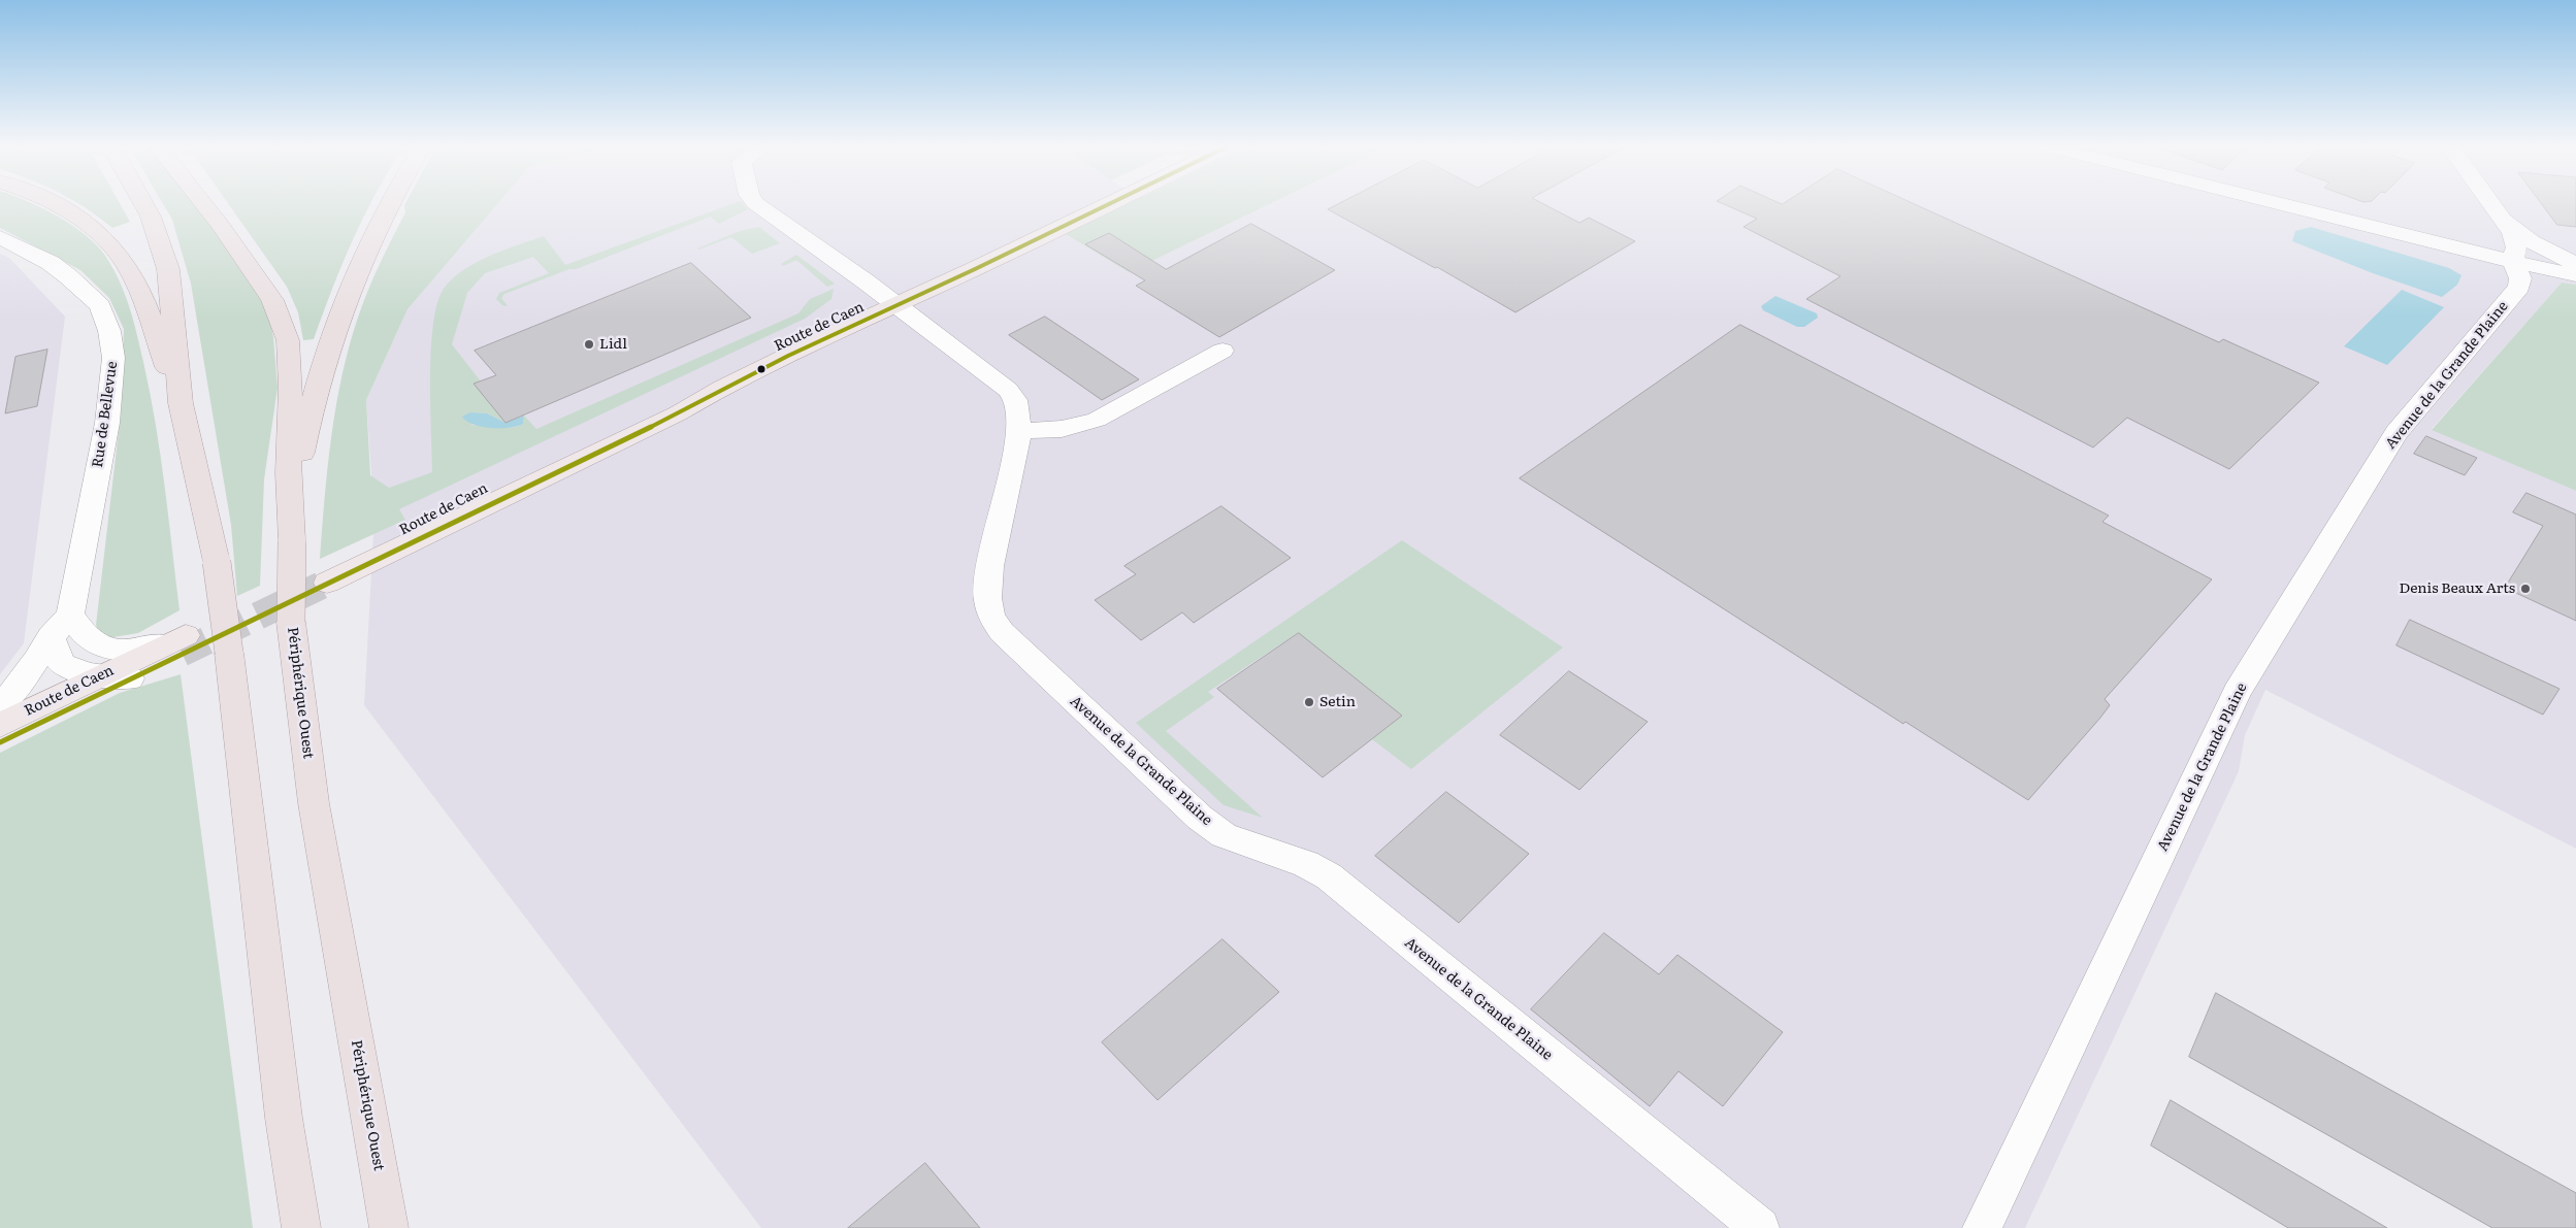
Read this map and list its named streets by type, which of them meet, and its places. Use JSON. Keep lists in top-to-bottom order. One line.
{"streets":{"highway":["Périphérique Ouest"],"main road":["Route de Caen"],"street":["Avenue de la Grande Plaine","Rue de Bellevue"]},"crossings":[["Route de Caen","Avenue de la Grande Plaine"],["Route de Caen","Rue de Bellevue"]],"places":["Lidl","Denis Beaux Arts","Setin"]}
